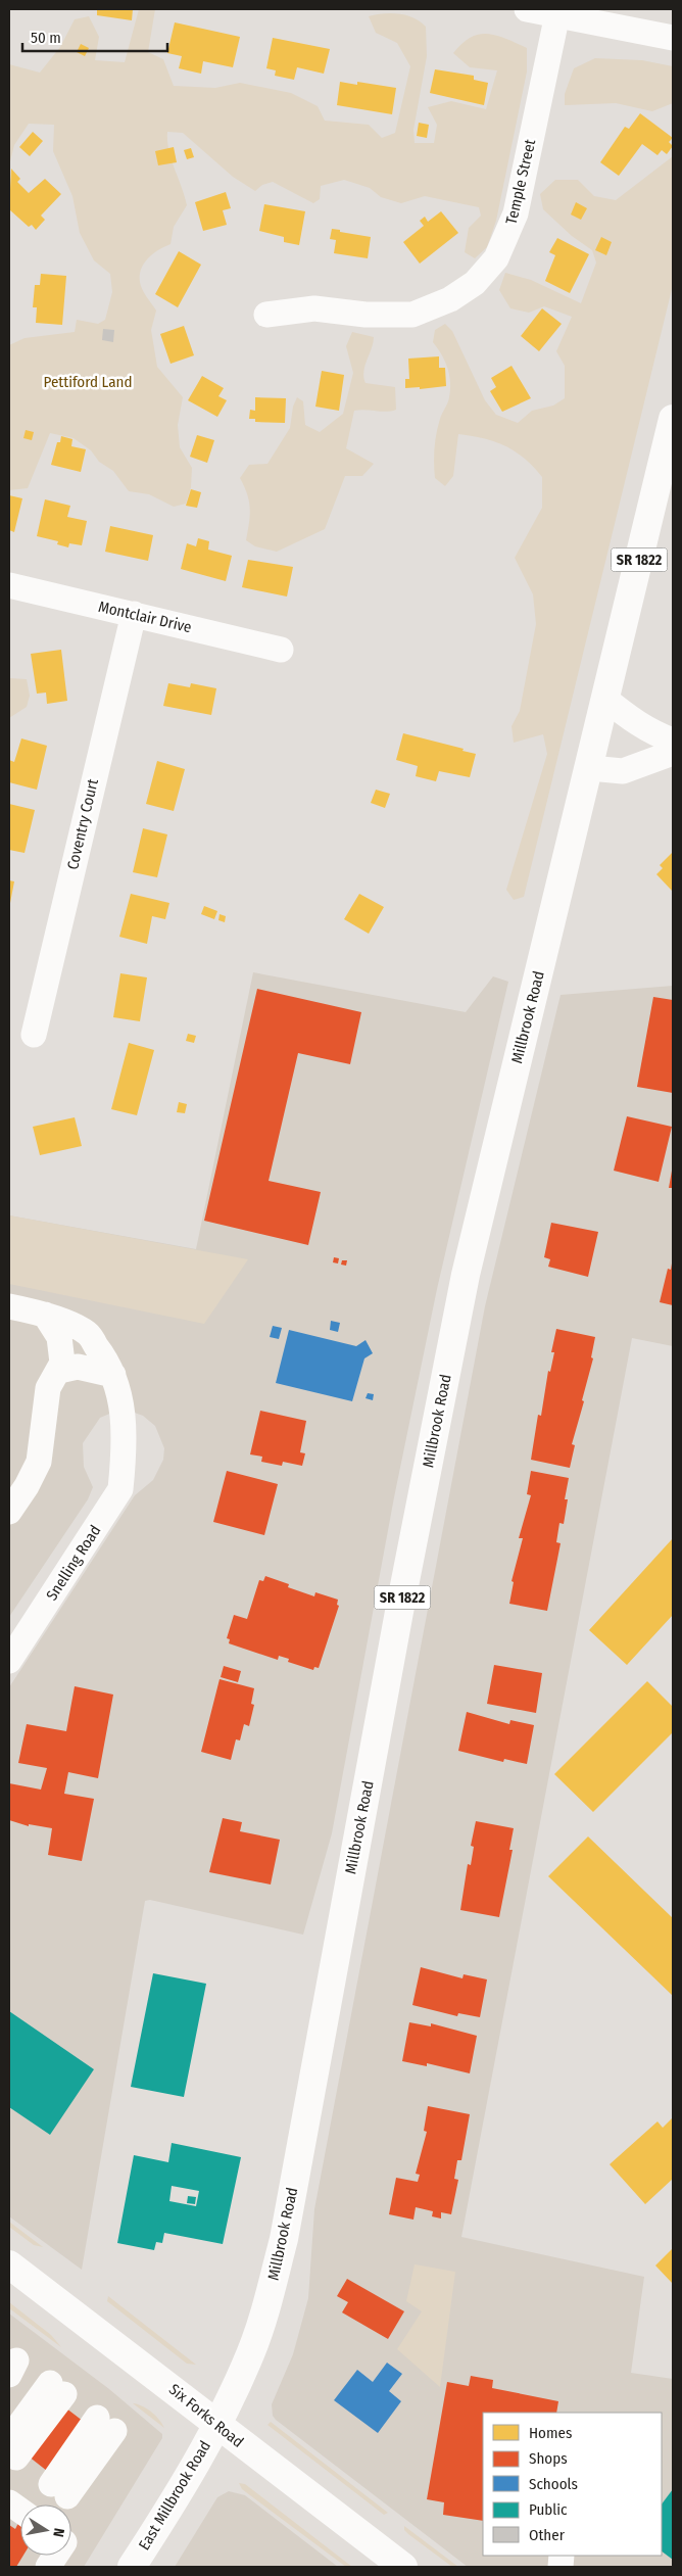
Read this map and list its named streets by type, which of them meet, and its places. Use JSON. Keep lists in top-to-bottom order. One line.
{"streets":{"main road":["SR 1822","Millbrook Road","Six Forks Road","East Millbrook Road"],"street":["Temple Street","Montclair Drive","Coventry Court","Snelling Road"]},"crossings":[["Montclair Drive","Coventry Court"],["Millbrook Road","Six Forks Road"],["Millbrook Road","East Millbrook Road"],["Six Forks Road","East Millbrook Road"]],"parks":["Pettiford Land"],"legend":["Homes","Shops","Schools","Public","Other"],"scale_bar":"50 m","north":"right"}
